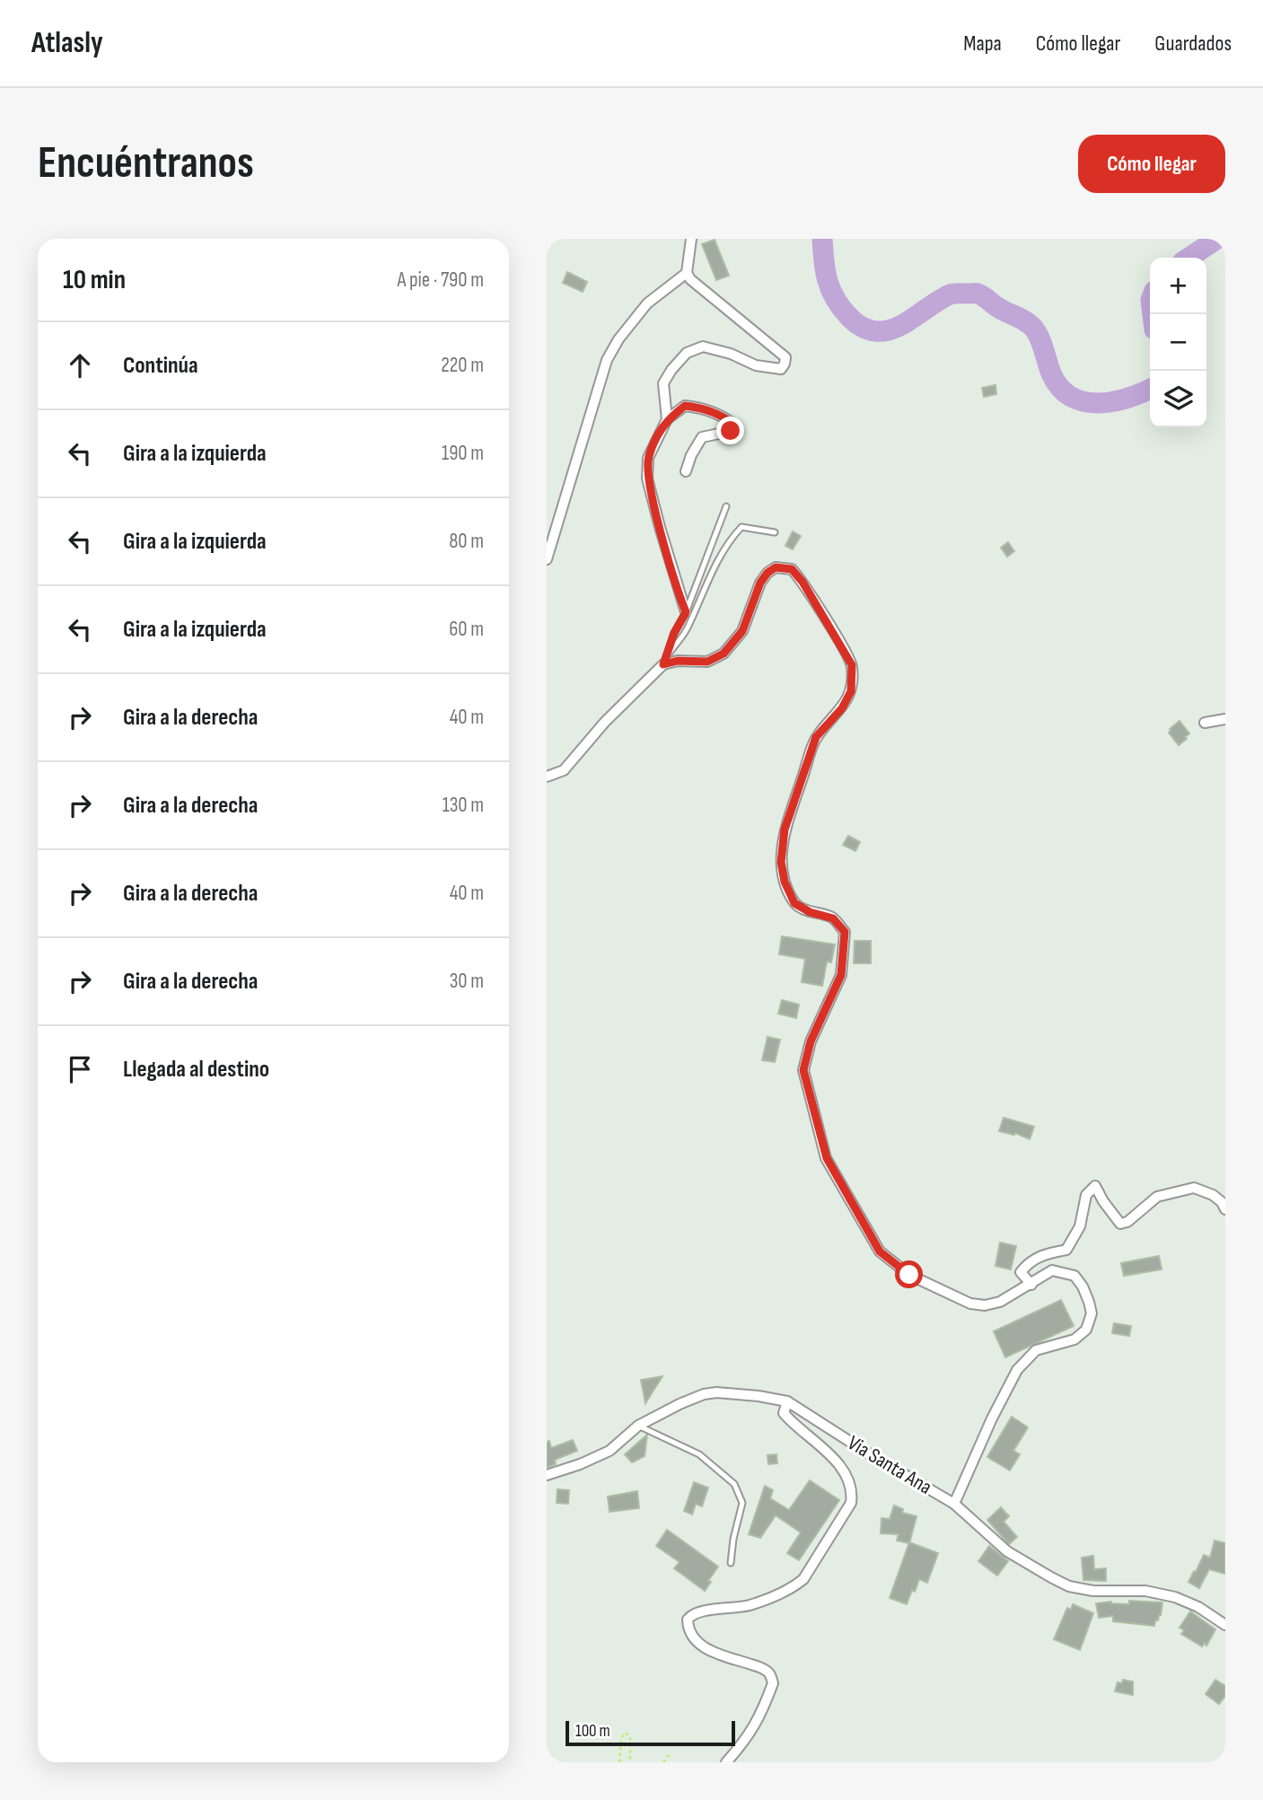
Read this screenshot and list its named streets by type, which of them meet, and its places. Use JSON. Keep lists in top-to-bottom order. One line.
{"streets":{"street":["Via Santa Ana"]},"scale_bar":"100 m","page":{"header":"Atlasly","nav":["Mapa","Cómo llegar","Guardados"],"buttons":"Cómo llegar","title":"Encuéntranos","heading":["10 min","A pie · 790 m"],"map_buttons":["+","−"],"list":[["Continúa","220 m"],["Gira a la izquierda","190 m"],["Gira a la izquierda","80 m"],["Gira a la izquierda","60 m"],["Gira a la derecha","40 m"],["Gira a la derecha","130 m"],["Gira a la derecha","40 m"],["Gira a la derecha","30 m"],"Llegada al destino"],"scale":"100 m"}}
